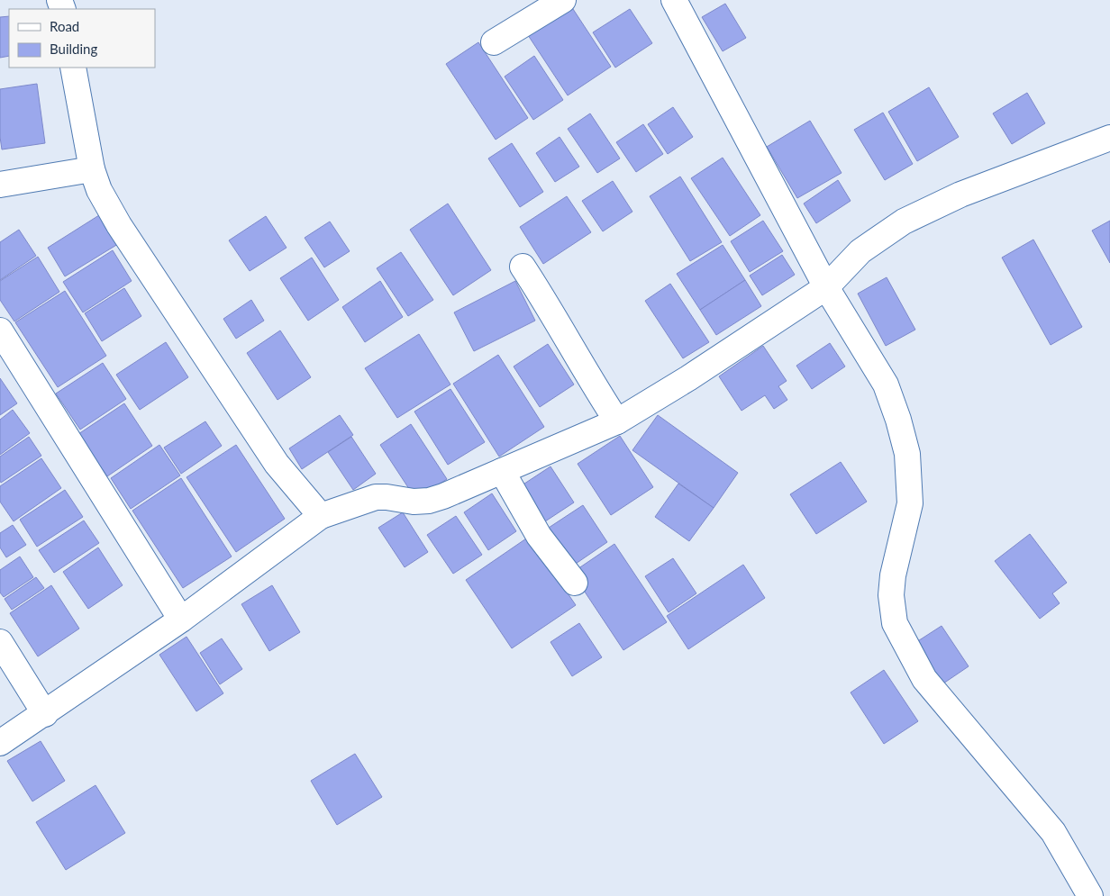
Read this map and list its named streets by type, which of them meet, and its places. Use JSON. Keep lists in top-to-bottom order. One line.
{"legend":["Road","Building"]}
